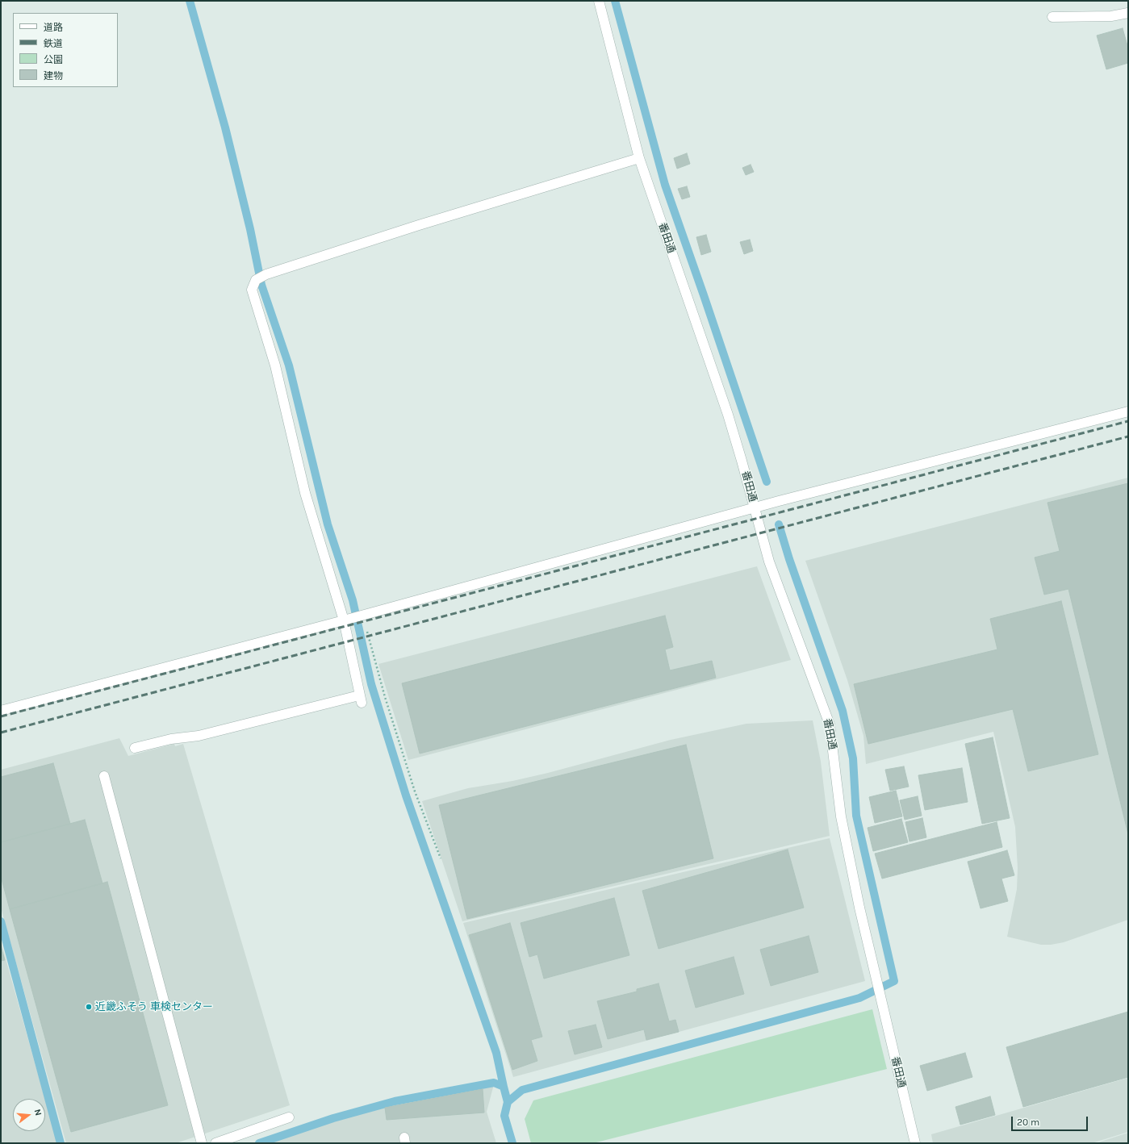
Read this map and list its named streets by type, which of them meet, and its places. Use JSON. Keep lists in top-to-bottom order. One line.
{"streets":{"street":["番田通"]},"places":["近畿ふそう 車検センター"],"legend":["道路","鉄道","公園","建物"],"scale_bar":"20 m","north":"right"}
